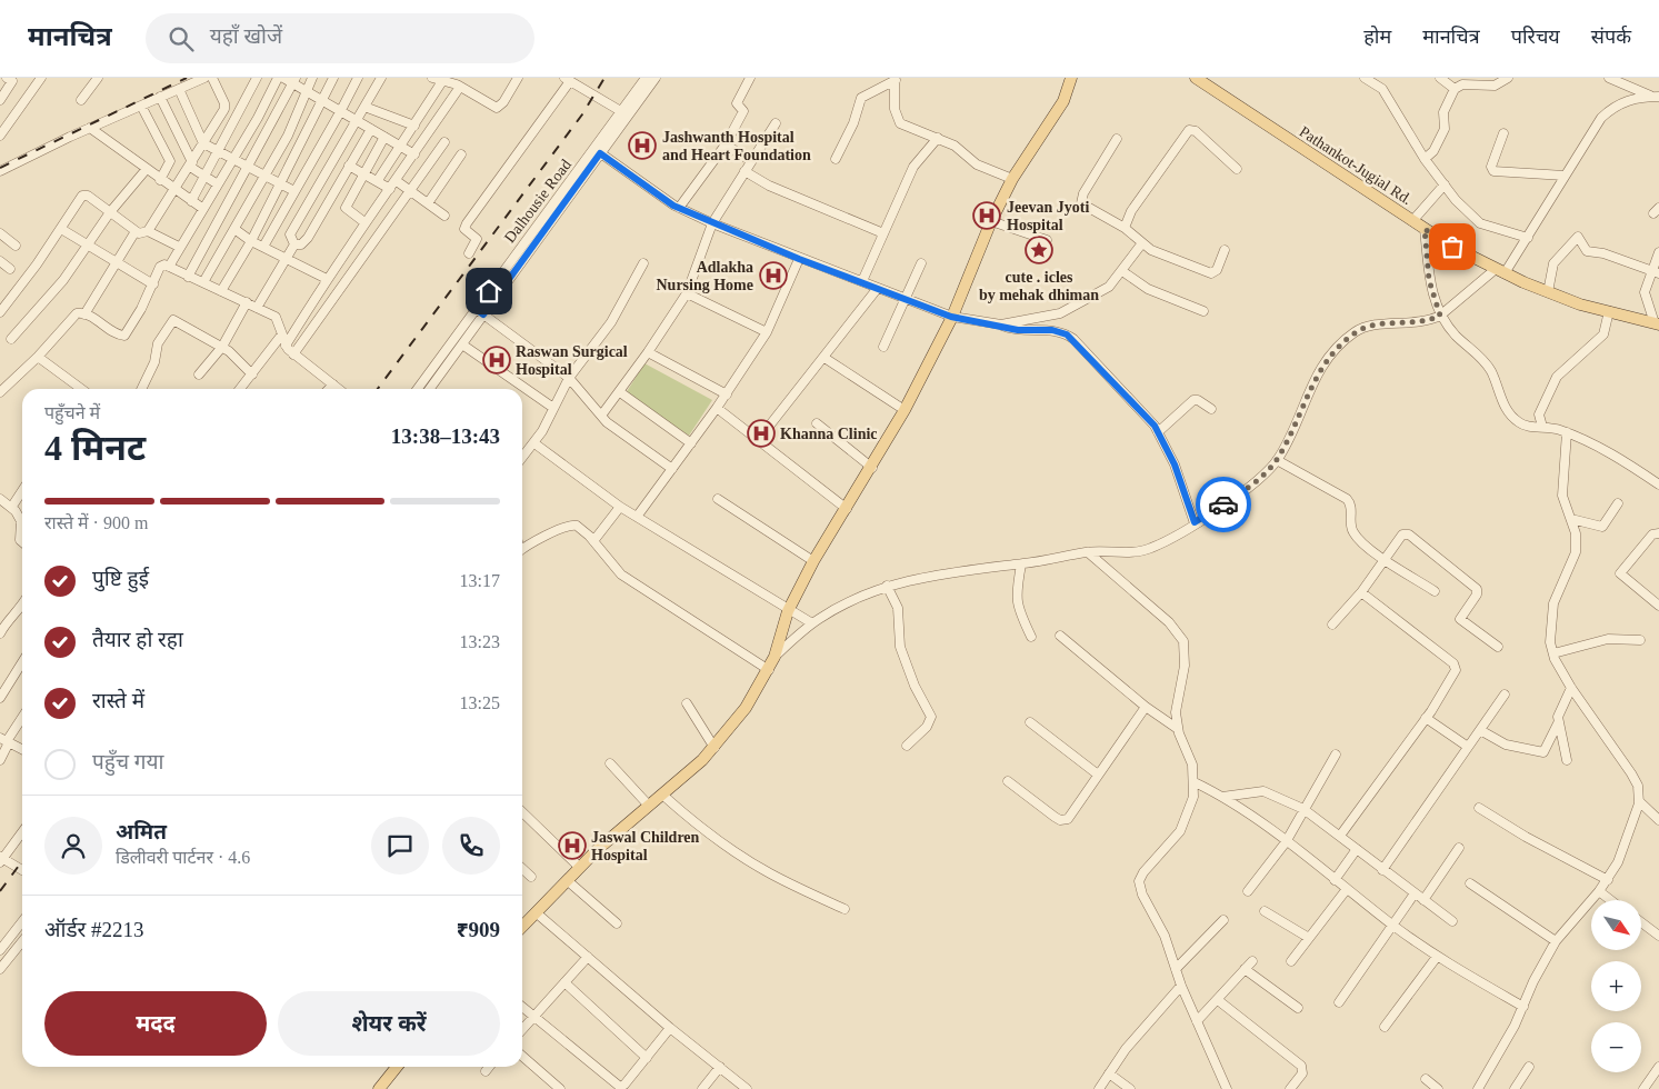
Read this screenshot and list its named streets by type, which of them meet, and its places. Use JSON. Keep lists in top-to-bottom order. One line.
{"streets":{"main road":["Pathankot-Jugial Rd."],"street":["Dalhousie Road"]},"places":{"hospital":["Jashwanth Hospital and Heart Foundation","Jeevan Jyoti Hospital","Adlakha Nursing Home","Raswan Surgical Hospital","Khanna Clinic","Jaswal Children Hospital"],"place":["cute . icles by mehak dhiman"]},"north":"bottom right","page":{"header":"मानचित्र","search":"यहाँ खोजें","nav":["होम","मानचित्र","परिचय","संपर्क"],"heading":["4 मिनट","पहुँचने में","13:38–13:43"],"panel":["अमित","डिलीवरी पार्टनर · 4.6","ऑर्डर #2213","₹909"],"bar":"रास्ते में · 900 m","list":[["पुष्टि हुई","13:17"],["तैयार हो रहा","13:23"],["रास्ते में","13:25"],"पहुँच गया"],"map_buttons":["+","−"],"buttons":["मदद","शेयर करें"]}}
